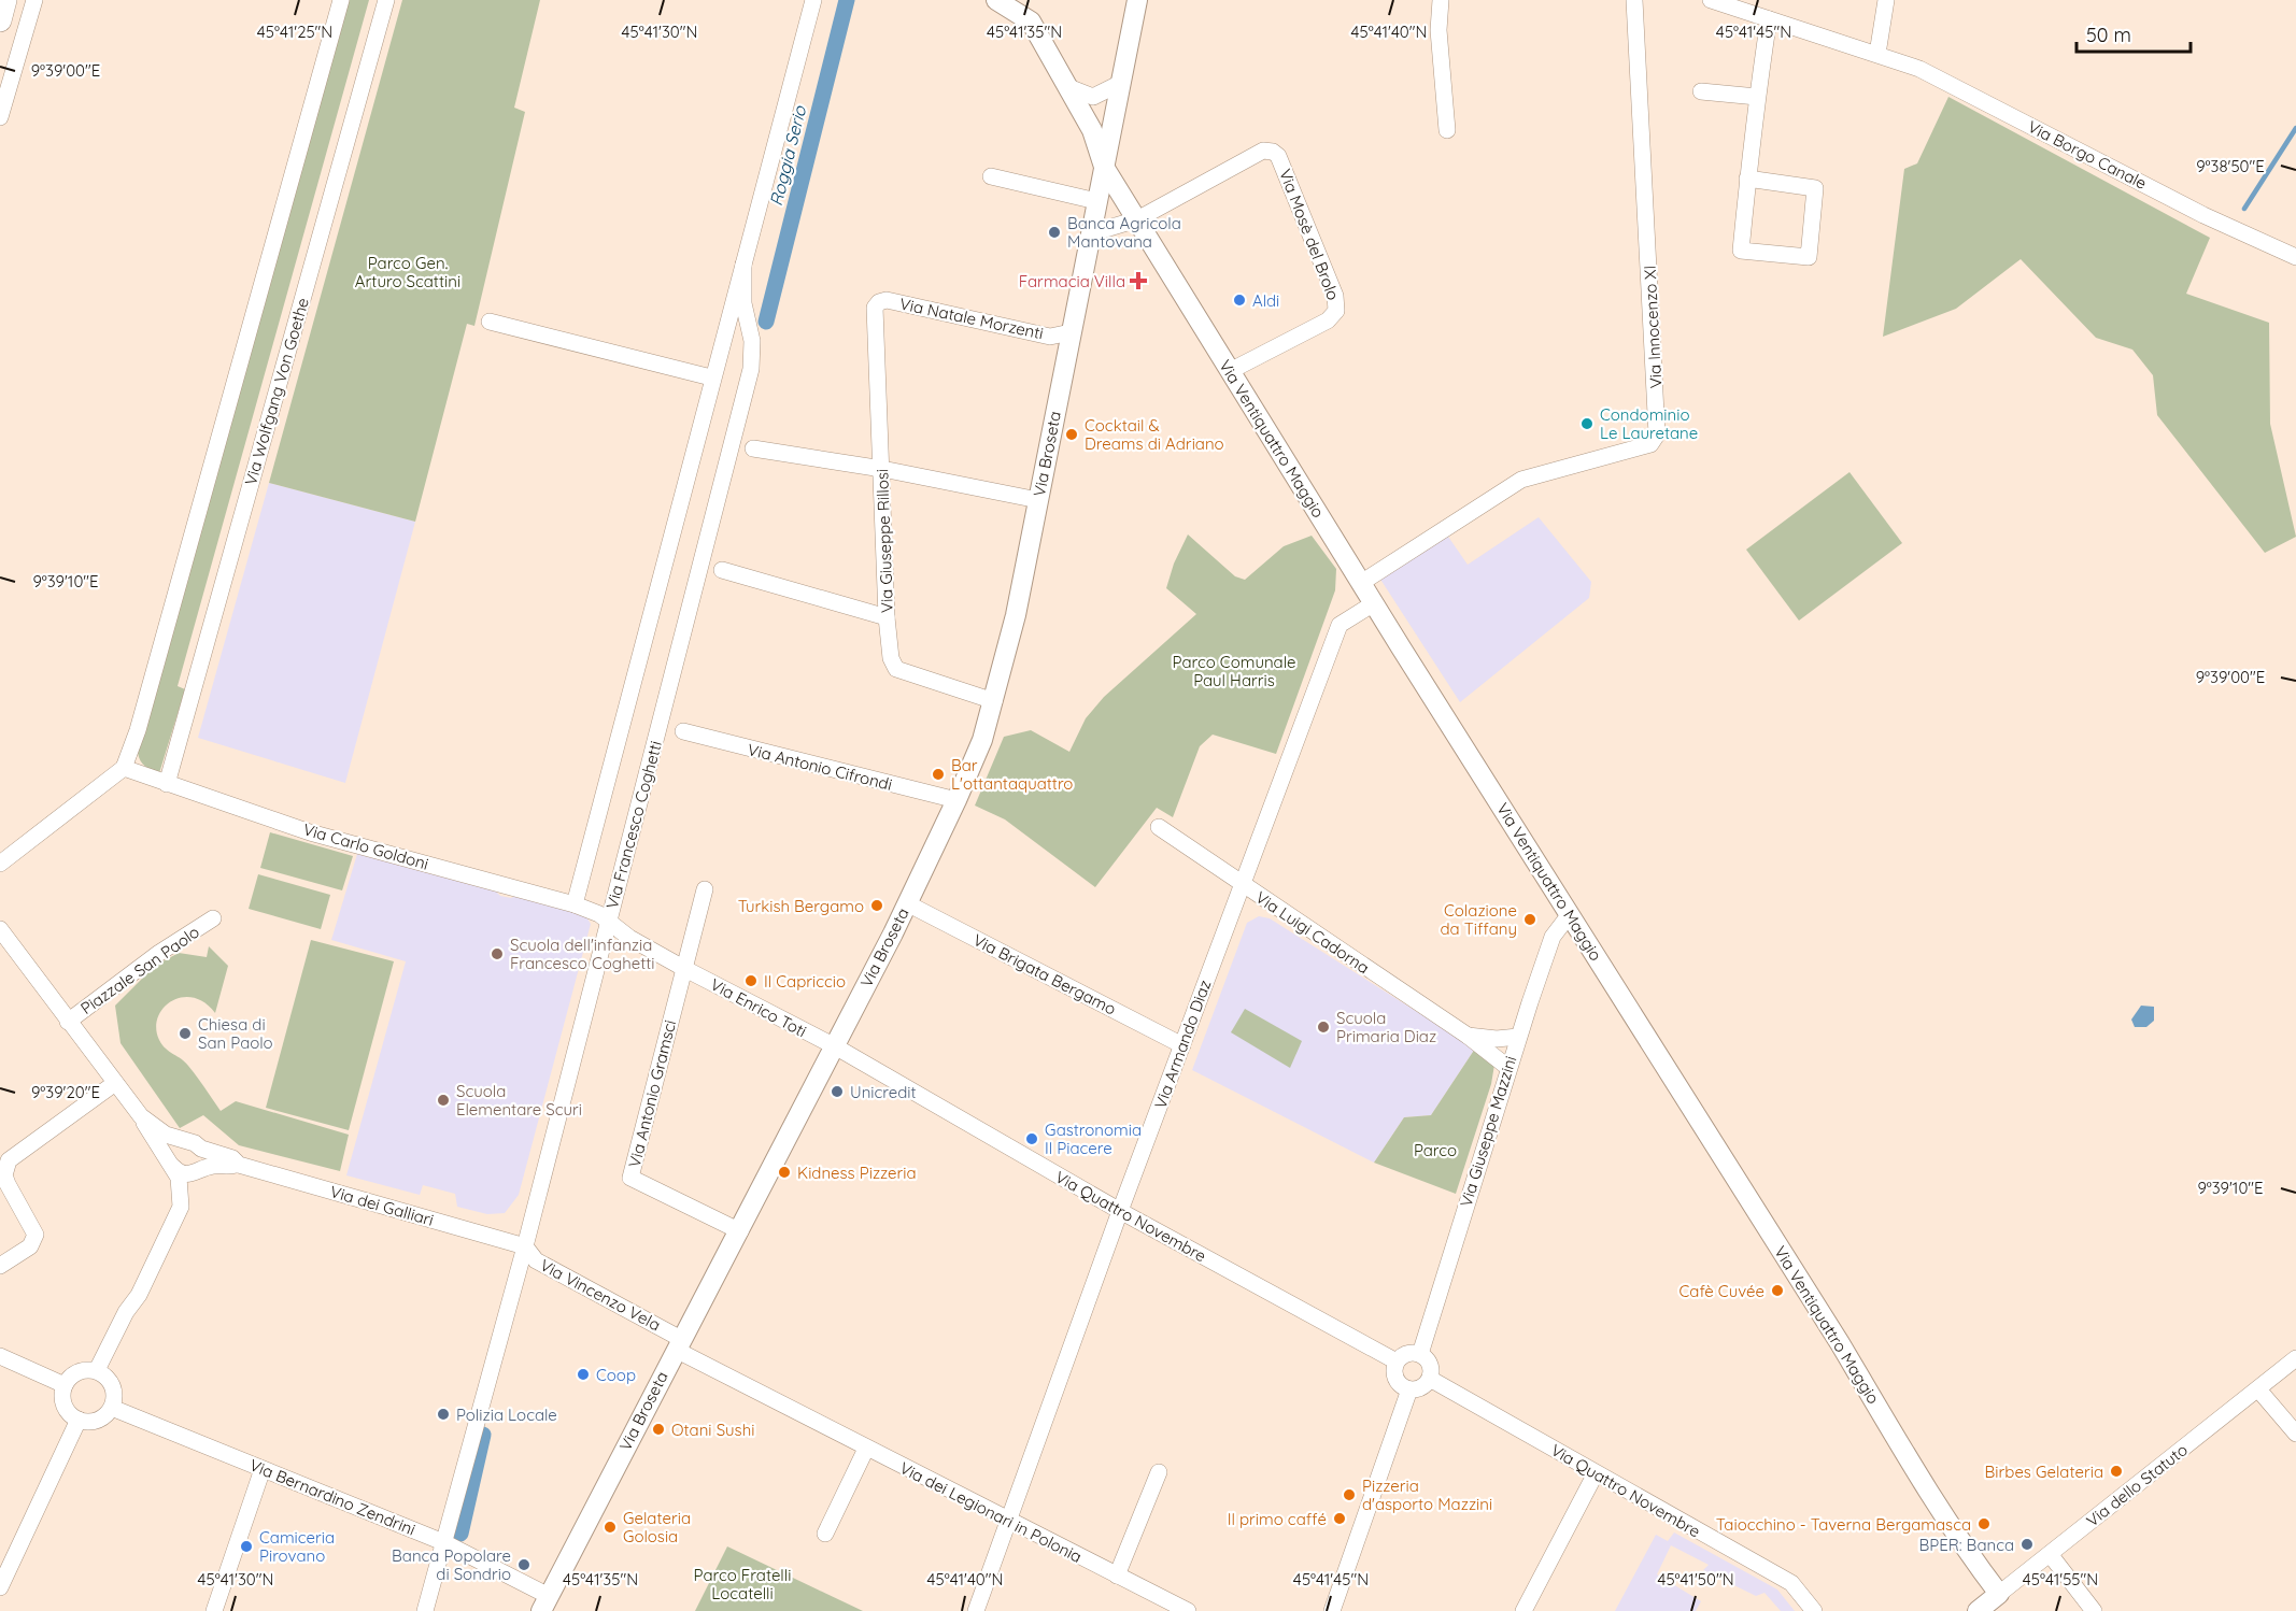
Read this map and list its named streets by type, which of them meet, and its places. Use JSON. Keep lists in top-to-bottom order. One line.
{"streets":{"street":["Via Borgo Canale","Via Mosè del Brolo","Via Natale Morzenti","Via Innocenzo XI","Via Wolfgang Von Goethe","Via Ventiquattro Maggio","Via Broseta","Via Giuseppe Rillosi","Via Antonio Cifrondi","Via Francesco Coghetti","Via Carlo Goldoni","Via Luigi Cadorna","Piazzale San Paolo","Via Brigata Bergamo","Via Enrico Toti","Via Armando Diaz","Via Antonio Gramsci","Via Giuseppe Mazzini","Via dei Galliari","Via Quattro Novembre","Via Vincenzo Vela","Via dello Statuto","Via Bernardino Zendrini","Via dei Legionari in Polonia"]},"crossings":[["Via Mosè del Brolo","Via Ventiquattro Maggio"],["Via Natale Morzenti","Via Broseta"],["Via Natale Morzenti","Via Giuseppe Rillosi"],["Via Innocenzo XI","Via Ventiquattro Maggio"],["Via Wolfgang Von Goethe","Via Carlo Goldoni"],["Via Ventiquattro Maggio","Via Broseta"],["Via Ventiquattro Maggio","Via Armando Diaz"],["Via Ventiquattro Maggio","Via Giuseppe Mazzini"],["Via Ventiquattro Maggio","Via dello Statuto"],["Via Broseta","Via Giuseppe Rillosi"],["Via Broseta","Via Antonio Cifrondi"],["Via Broseta","Via Brigata Bergamo"],["Via Broseta","Via Enrico Toti"],["Via Broseta","Via Antonio Gramsci"],["Via Broseta","Via Quattro Novembre"],["Via Broseta","Via Vincenzo Vela"],["Via Broseta","Via Bernardino Zendrini"],["Via Broseta","Via dei Legionari in Polonia"],["Via Francesco Coghetti","Via Carlo Goldoni"],["Via Francesco Coghetti","Via Enrico Toti"],["Via Francesco Coghetti","Via dei Galliari"],["Via Francesco Coghetti","Via Vincenzo Vela"],["Via Francesco Coghetti","Via Bernardino Zendrini"],["Via Carlo Goldoni","Via Enrico Toti"],["Via Luigi Cadorna","Via Armando Diaz"],["Via Luigi Cadorna","Via Giuseppe Mazzini"],["Piazzale San Paolo","Via dei Galliari"],["Piazzale San Paolo","Via Bernardino Zendrini"],["Via Brigata Bergamo","Via Armando Diaz"],["Via Enrico Toti","Via Antonio Gramsci"],["Via Enrico Toti","Via Quattro Novembre"],["Via Armando Diaz","Via Quattro Novembre"],["Via Armando Diaz","Via dei Legionari in Polonia"],["Via Giuseppe Mazzini","Via Quattro Novembre"],["Via dei Galliari","Via Vincenzo Vela"],["Via Vincenzo Vela","Via dei Legionari in Polonia"]],"water":["Roggia Serio"],"parks":["Parco Gen. Arturo Scattini","Parco Comunale Paul Harris","Parco","Parco Fratelli Locatelli"],"places":{"other":["Banca Agricola Mantovana","Aldi","Condominio Le Lauretane","Cocktail & Dreams di Adriano","Bar L'ottantaquattro","Turkish Bergamo","Colazione da Tiffany","Scuola dell'infanzia Francesco Coghetti","Il Capriccio","Scuola Primaria Diaz","Chiesa di San Paolo","Unicredit","Scuola Elementare Scuri","Gastronomia Il Piacere","Kidness Pizzeria","Cafè Cuvée","Coop","Polizia Locale","Otani Sushi","Birbes Gelateria","Pizzeria d'asporto Mazzini","Il primo caffé","Taiocchino - Taverna Bergamasca","Gelateria Golosia","BPER: Banca","Camiceria Pirovano","Banca Popolare di Sondrio"],"health":["Farmacia Villa"]},"scale_bar":"50 m","coordinates":["45°41'25\"N","45°41'30\"N","45°41'35\"N","45°41'40\"N","45°41'45\"N","9°39'00\"E","9°38'50\"E","9°39'10\"E","9°39'20\"E","45°41'50\"N","45°41'55\"N"]}
